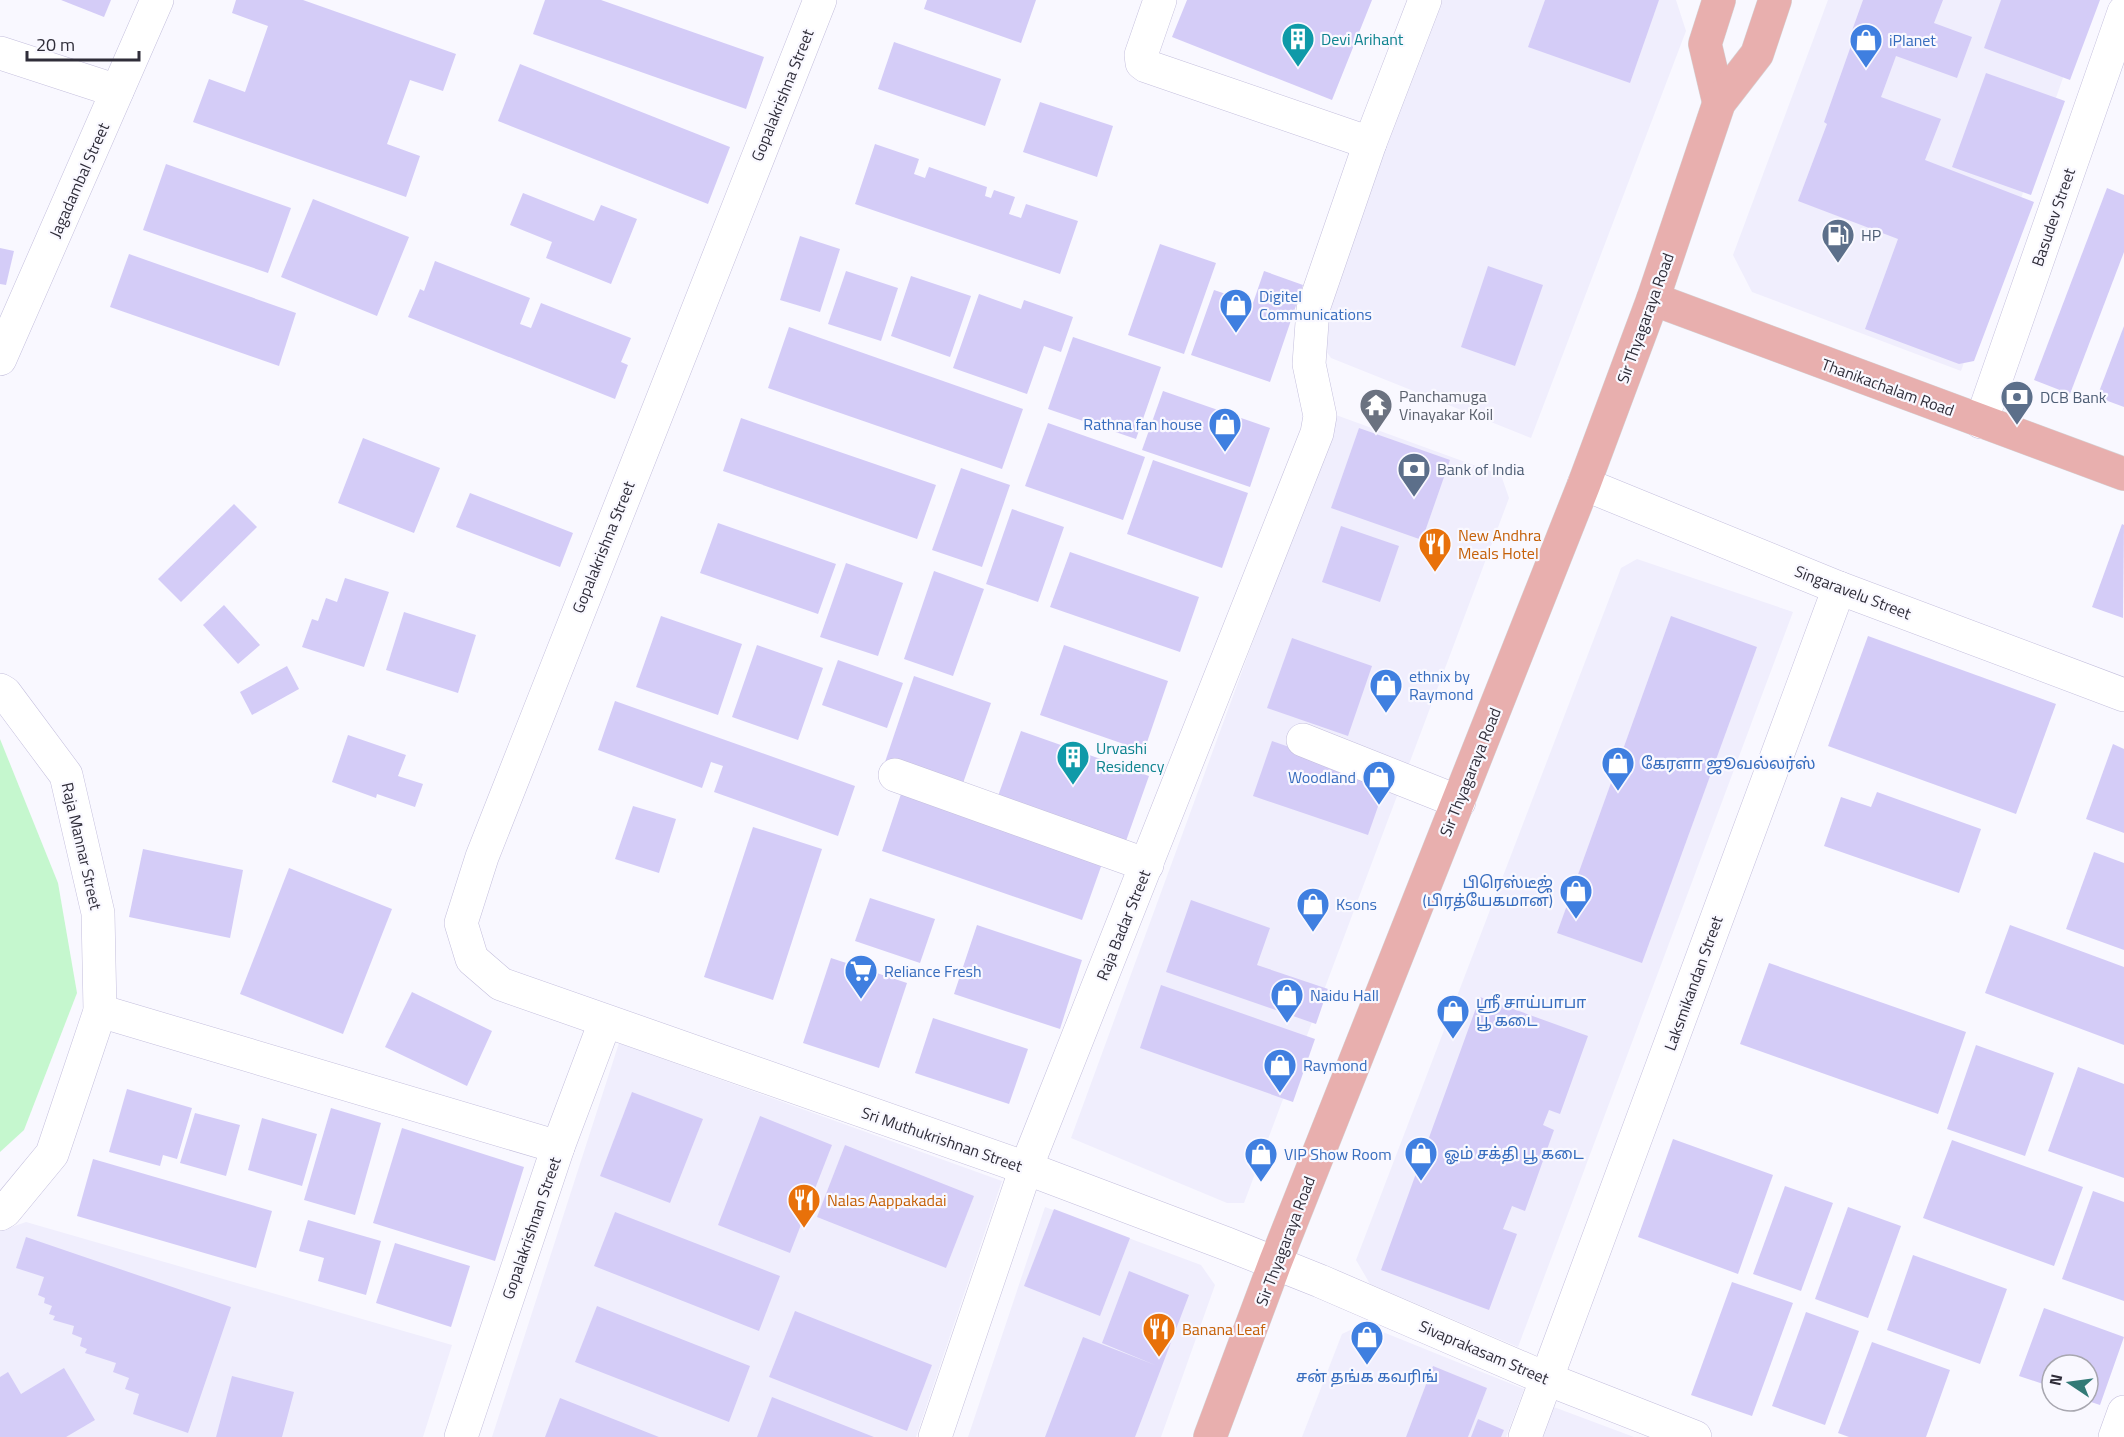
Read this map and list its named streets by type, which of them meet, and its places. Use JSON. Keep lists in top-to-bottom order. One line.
{"streets":{"main road":["Sir Thyagaraya Road","Thanikachalam Road"],"street":["Gopalakrishna Street","Jagadambal Street","Basudev Street","Singaravelu Street","Raja Mannar Street","Raja Badar Street","Laksmikandan Street","Sri Muthukrishnan Street","Gopalakrishnan Street","Sivaprakasam Street"]},"crossings":[["Gopalakrishna Street","Sri Muthukrishnan Street"],["Gopalakrishna Street","Gopalakrishnan Street"],["Basudev Street","Thanikachalam Road"],["Sir Thyagaraya Road","Thanikachalam Road"],["Sir Thyagaraya Road","Singaravelu Street"],["Sir Thyagaraya Road","Sri Muthukrishnan Street"],["Sir Thyagaraya Road","Sivaprakasam Street"],["Singaravelu Street","Laksmikandan Street"],["Raja Badar Street","Sri Muthukrishnan Street"],["Laksmikandan Street","Sivaprakasam Street"],["Sri Muthukrishnan Street","Gopalakrishnan Street"],["Sri Muthukrishnan Street","Sivaprakasam Street"]],"places":{"building":["Devi Arihant","Urvashi Residency"],"shop":["iPlanet","Digitel Communications","Rathna fan house","ethnix by Raymond","கேரளா ஜூவல்லர்ஸ்","Woodland","பிரெஸ்டீஜ் (பிரத்யேகமான)","Ksons","Naidu Hall","ஶ்ரீ சாய்பாபா பூ கடை","Raymond","ஓம் சக்தி பூ கடை","VIP Show Room","சன் தங்க கவரிங்"],"fuel station":["HP"],"bank":["DCB Bank","Bank of India"],"temple":["Panchamuga Vinayakar Koil"],"restaurant":["New Andhra Meals Hotel","Nalas Aappakadai","Banana Leaf"],"supermarket":["Reliance Fresh"]},"scale_bar":"20 m","north":"left"}
